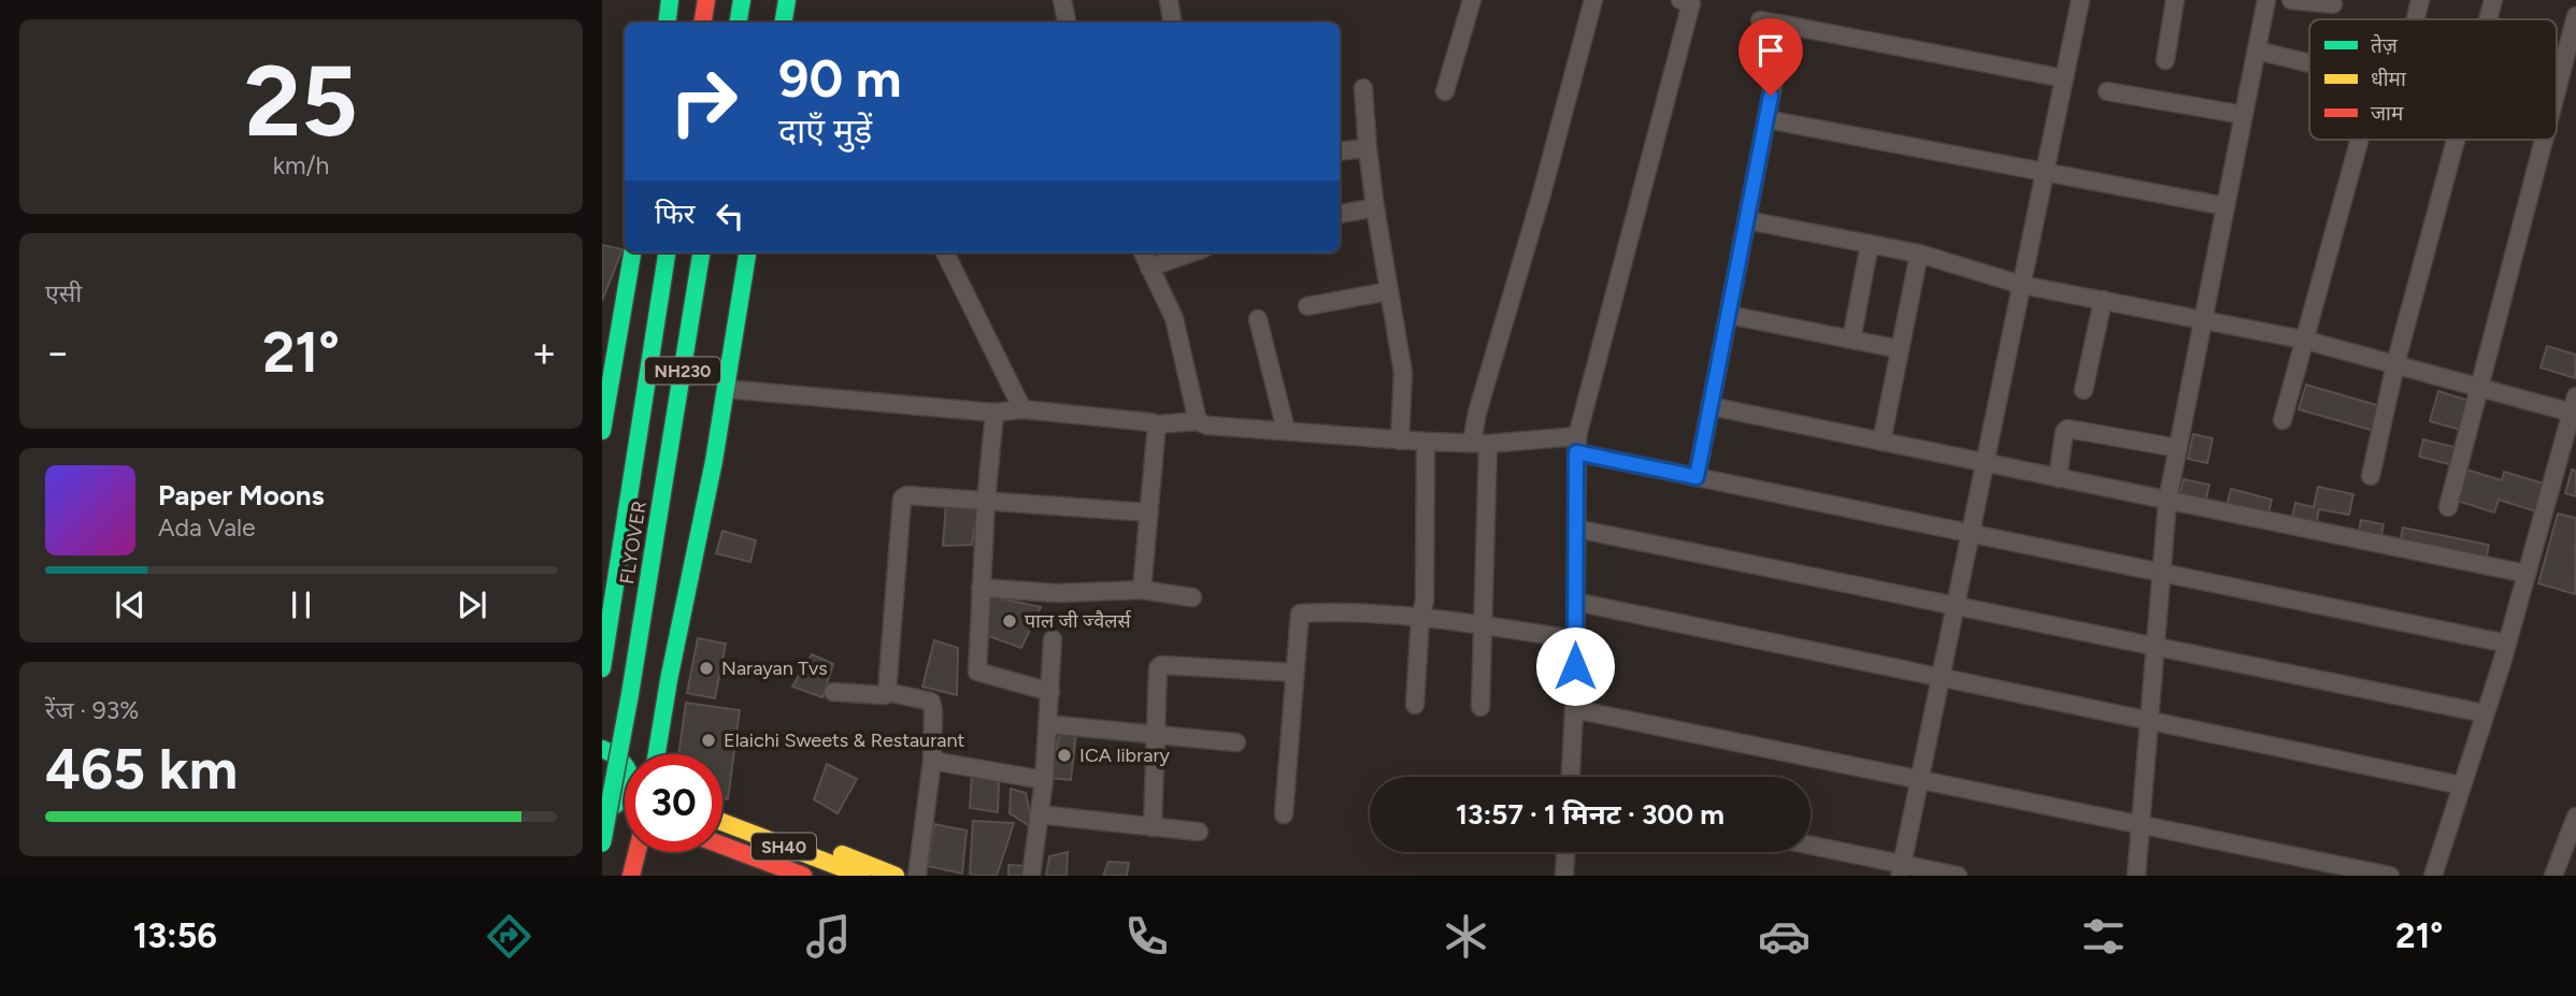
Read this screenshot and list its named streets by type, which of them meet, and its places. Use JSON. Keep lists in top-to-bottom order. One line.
{"streets":{"main road":["NH230","FLYOVER","SH40"]},"places":["पाल जी ज्वैलर्स","Narayan Tvs","Elaichi Sweets & Restaurant","ICA library"],"legend":["तेज़","धीमा","जाम"],"page":{"tile":[["25","km/h"],"एसी",["रेंज · 93%","465 km"]],"turn":["90 m","दाएँ मुड़ें"],"then":"फिर","heat":["−","21°","+"],"song":["Paper Moons","Ada Vale"],"limit":"30","trip":"13:57 · 1 मिनट · 300 m","tabs":["13:56","21°"]}}
